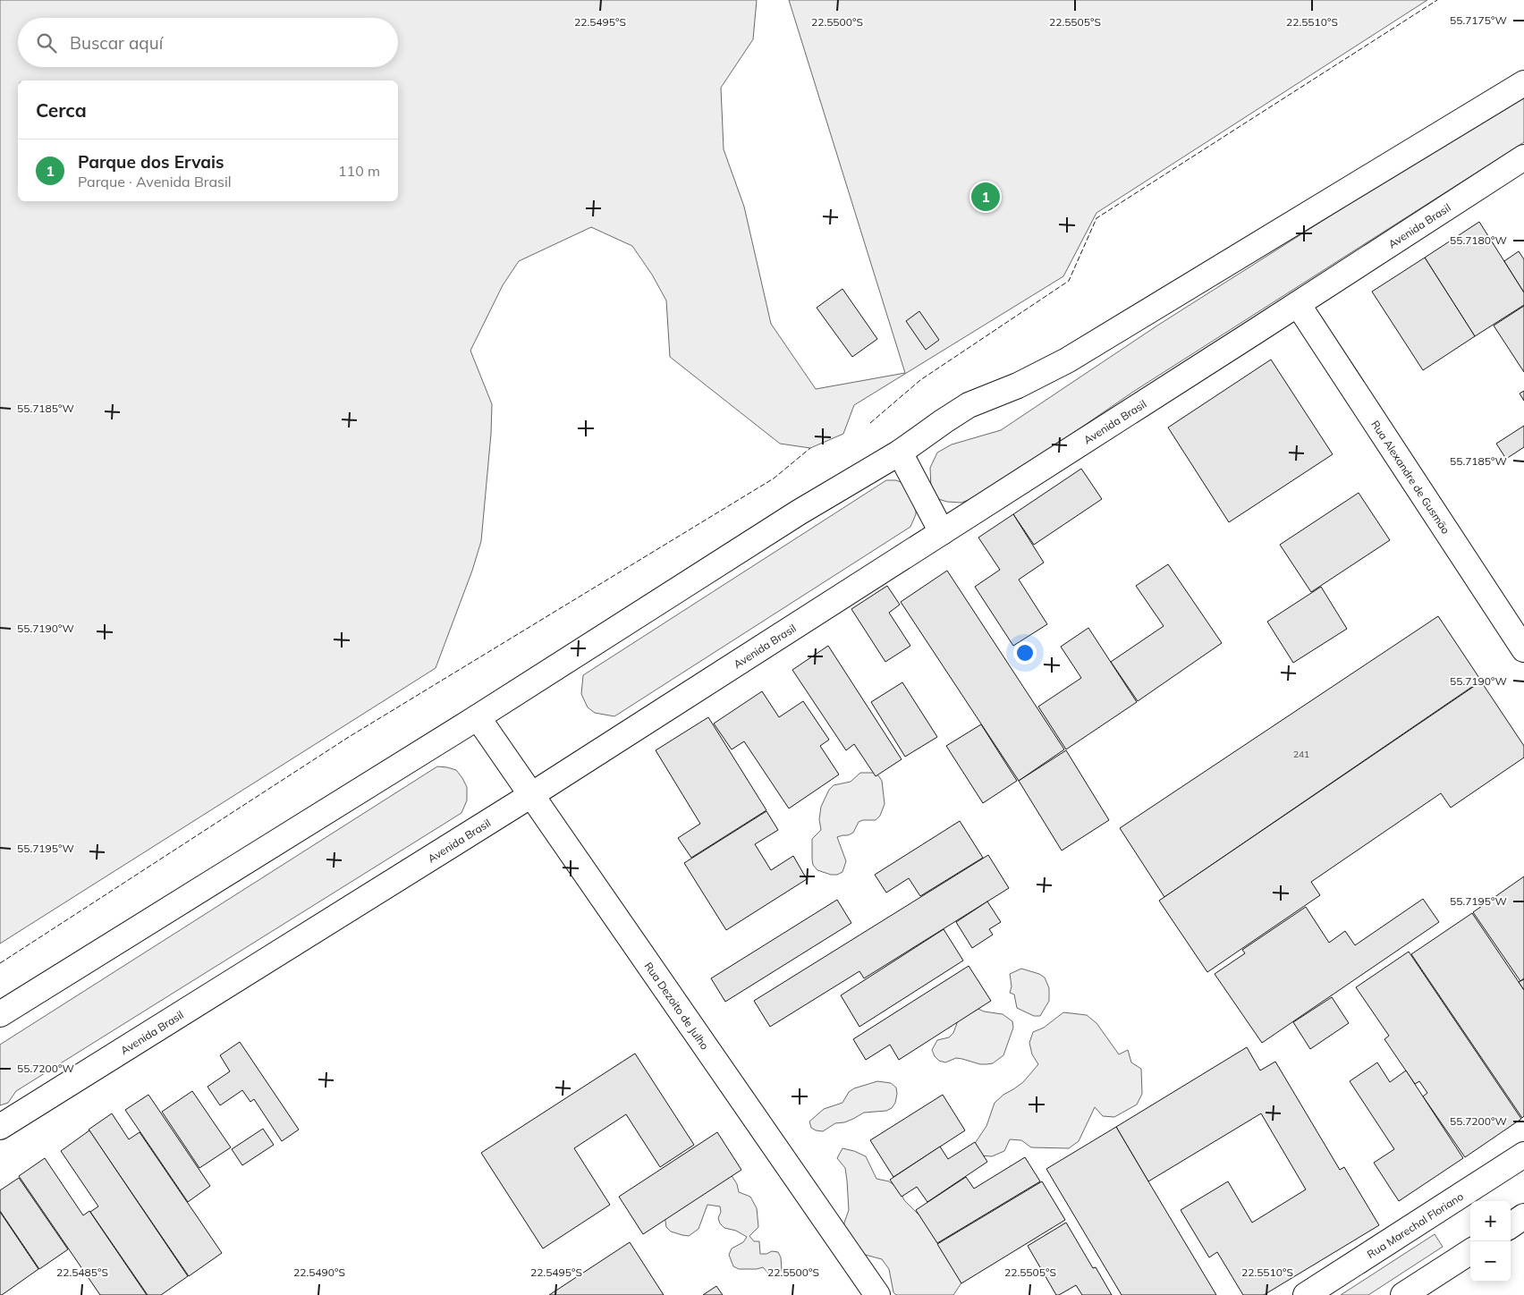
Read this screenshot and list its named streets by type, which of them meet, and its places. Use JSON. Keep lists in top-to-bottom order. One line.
{"streets":{"main road":["Avenida Brasil","Rua Alexandre de Gusmão","Rua Dezoito de Julho","Rua Marechal Floriano"]},"crossings":[["Avenida Brasil","Rua Alexandre de Gusmão"],["Avenida Brasil","Rua Dezoito de Julho"]],"house_numbers":["241"],"page":{"search":"Buscar aquí","heading":"Cerca","list":[{"mark":"1","name":"Parque dos Ervais","note":"Parque · Avenida Brasil","value":"110 m"}],"pins":"1","map_buttons":["+","−"]},"coordinates":["55.7175°W","22.5495°S","22.5500°S","22.5505°S","22.5510°S","55.7180°W","55.7185°W","55.7190°W","55.7195°W","55.7200°W","22.5485°S","22.5490°S"]}
